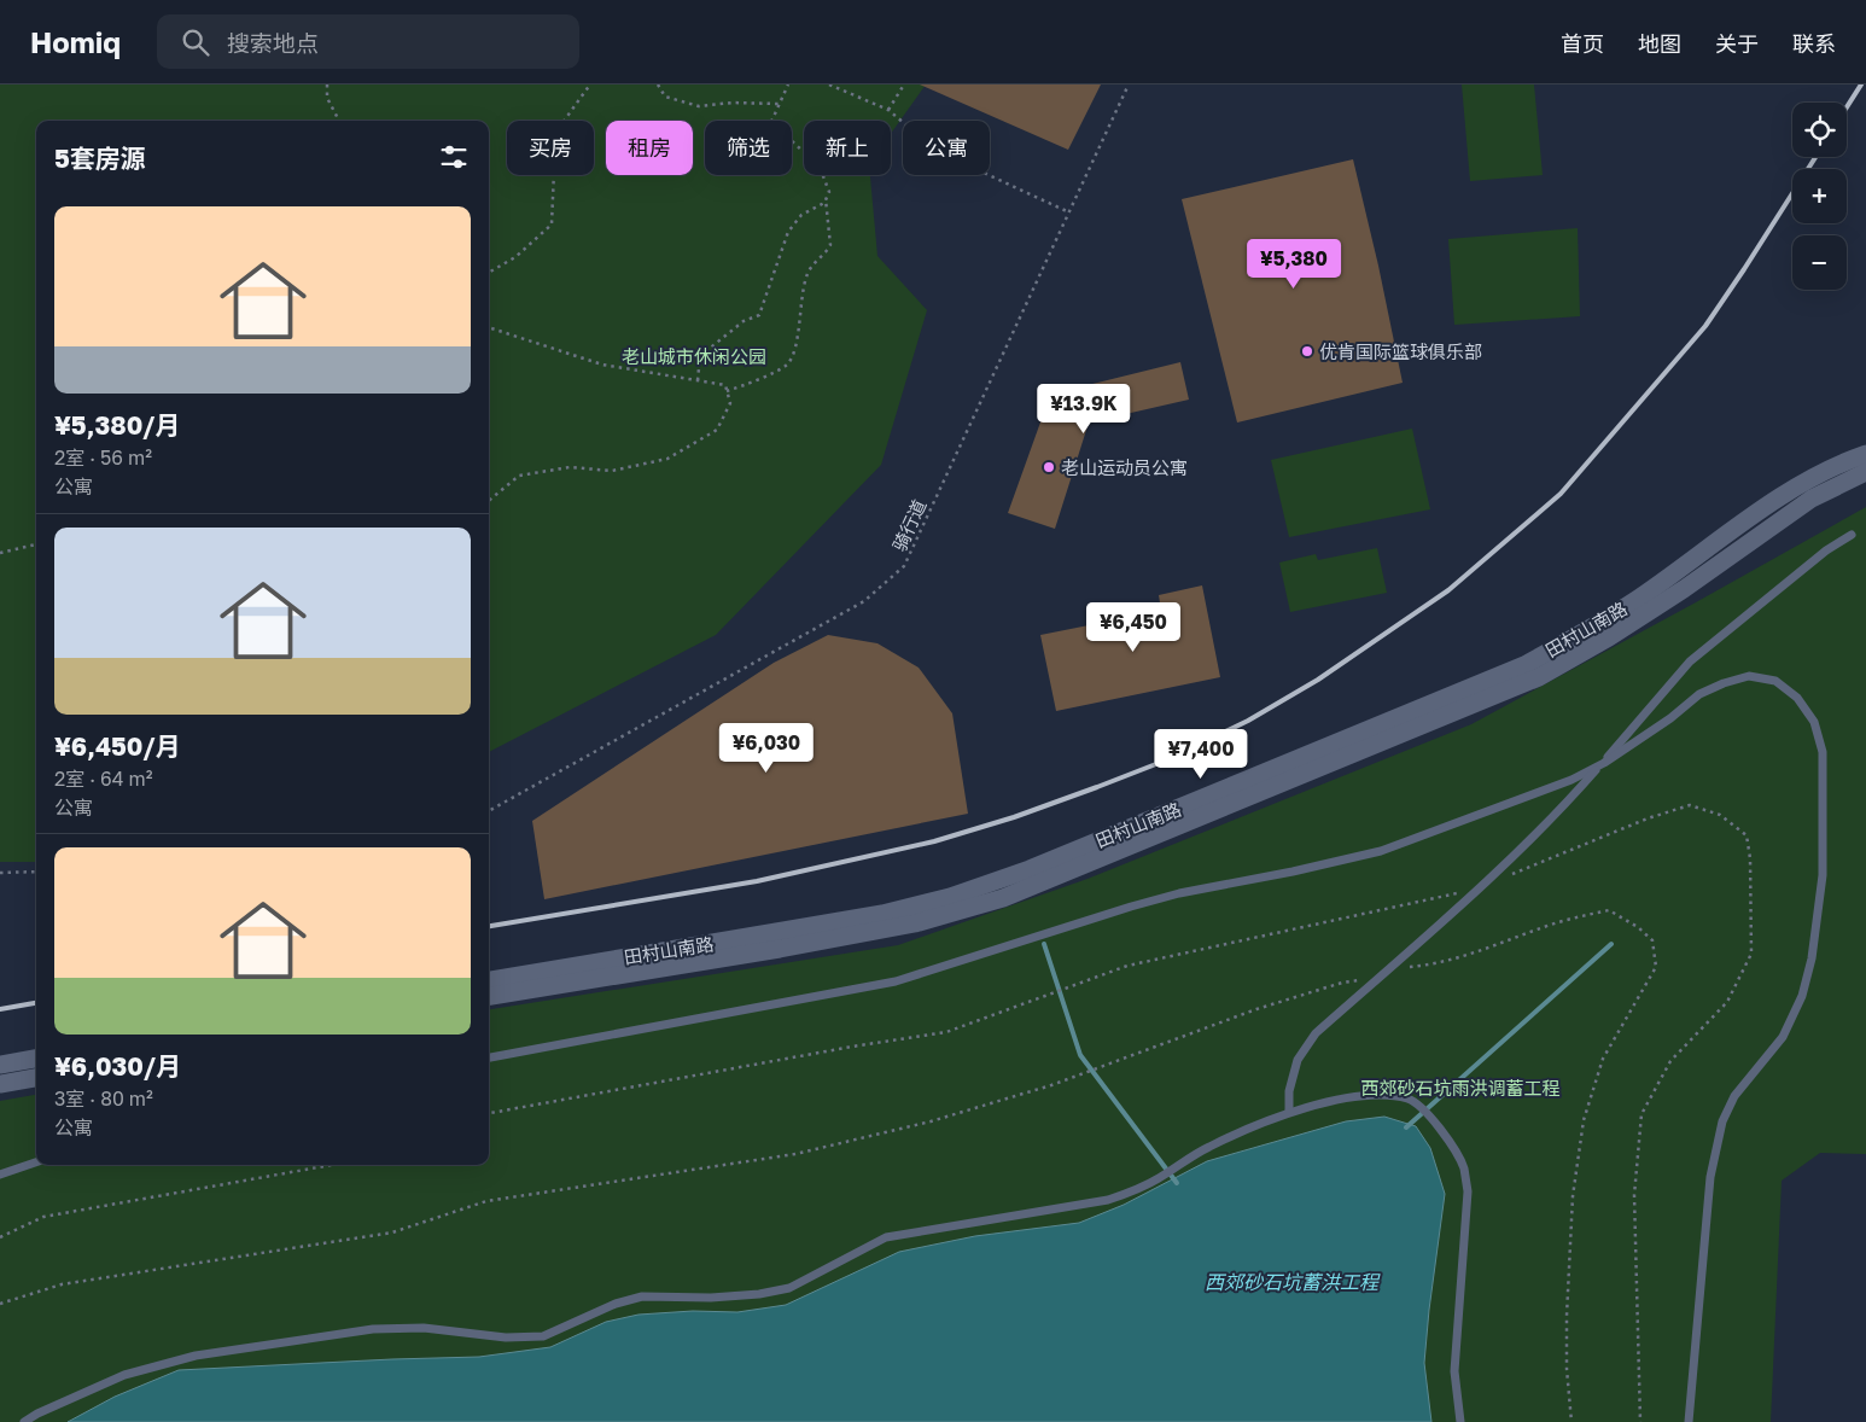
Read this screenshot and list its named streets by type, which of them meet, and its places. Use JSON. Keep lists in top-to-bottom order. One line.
{"streets":{"main road":["田村山南路"],"path":["骑行道"]},"water":["西郊砂石坑蓄洪工程"],"parks":["老山城市休闲公园","西郊砂石坑雨洪调蓄工程"],"places":["优肯国际篮球俱乐部","老山运动员公寓"],"page":{"header":"Homiq","search":"搜索地点","nav":["首页","地图","关于","联系"],"map_buttons":["+","−"],"chip":["买房","租房","筛选","新上","公寓"],"heading":"5套房源","list":[{"name":"¥5,380/月","note":"2室 · 56 m² · 公寓"},{"name":"¥6,450/月","note":"2室 · 64 m² · 公寓"},{"name":"¥6,030/月","note":"3室 · 80 m² · 公寓"}],"price":["¥5,380","¥13.9K","¥6,450","¥6,030","¥7,400"]}}
